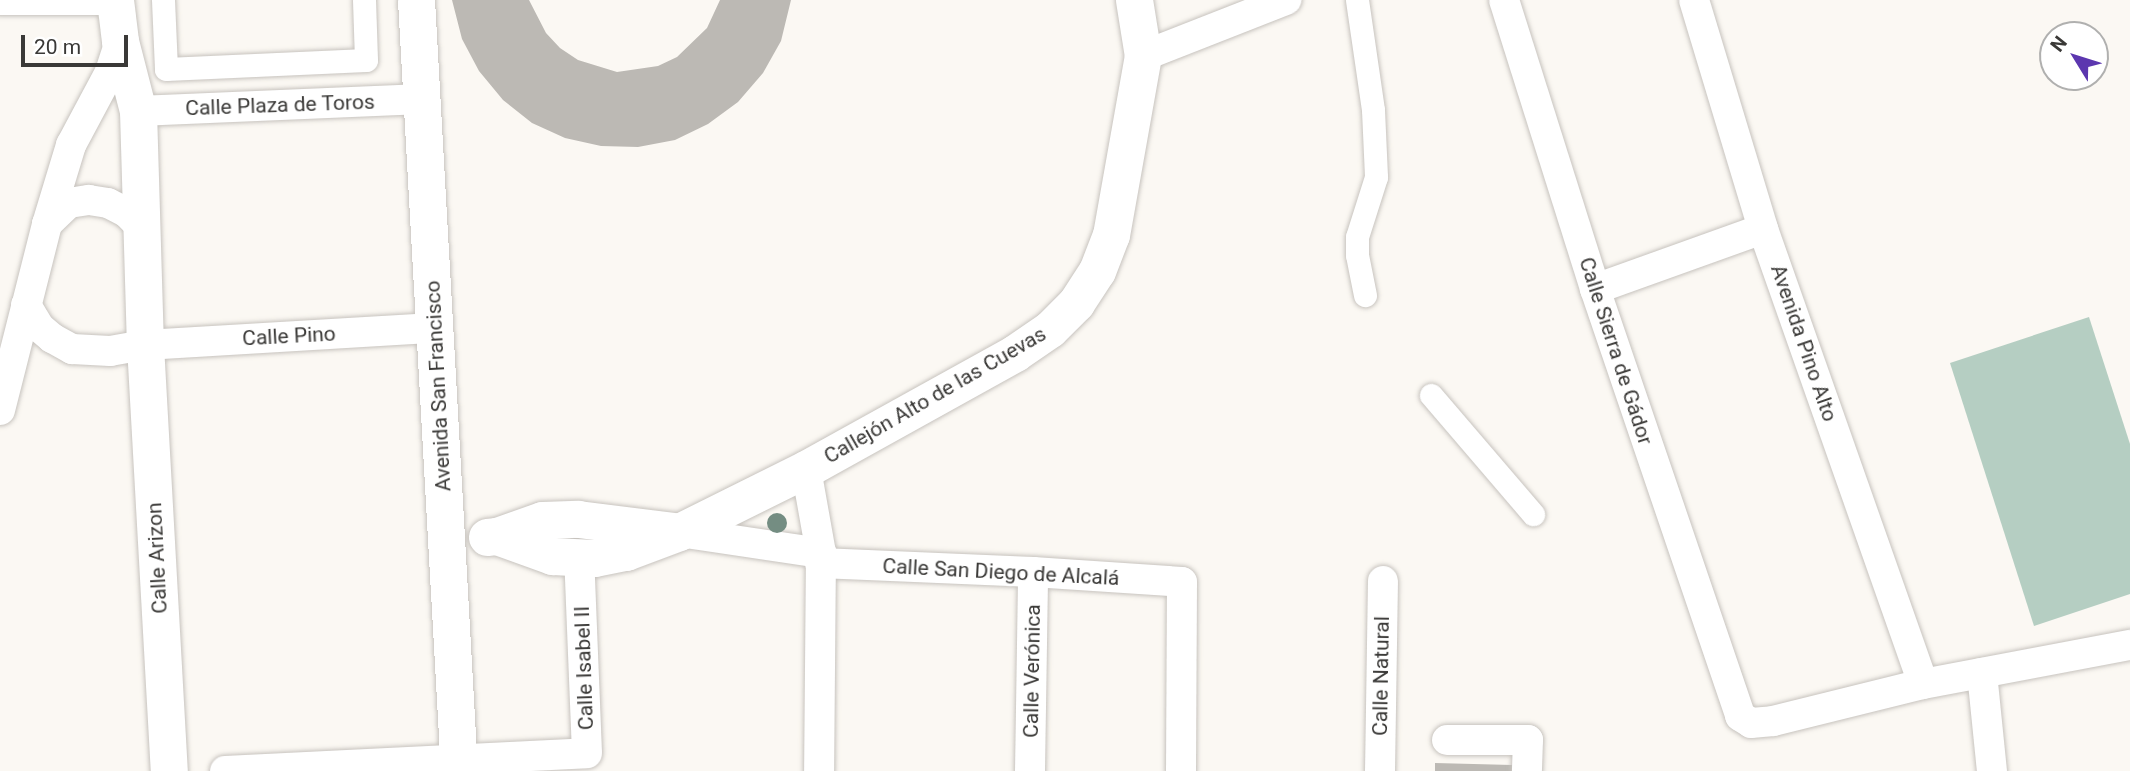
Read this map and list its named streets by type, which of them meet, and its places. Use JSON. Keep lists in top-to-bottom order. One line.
{"streets":{"street":["Calle Plaza de Toros","Calle Pino","Avenida Pino Alto","Calle Sierra de Gádor","Avenida San Francisco","Callejón Alto de las Cuevas","Calle Arizon","Calle San Diego de Alcalá","Calle Isabel II","Calle Verónica","Calle Natural"]},"crossings":[["Calle Plaza de Toros","Avenida San Francisco"],["Calle Pino","Avenida San Francisco"],["Calle Pino","Calle Arizon"],["Avenida Pino Alto","Calle Sierra de Gádor"],["Avenida San Francisco","Calle Isabel II"],["Callejón Alto de las Cuevas","Calle San Diego de Alcalá"],["Callejón Alto de las Cuevas","Calle Isabel II"],["Calle San Diego de Alcalá","Calle Verónica"]],"scale_bar":"20 m","north":"top left"}
